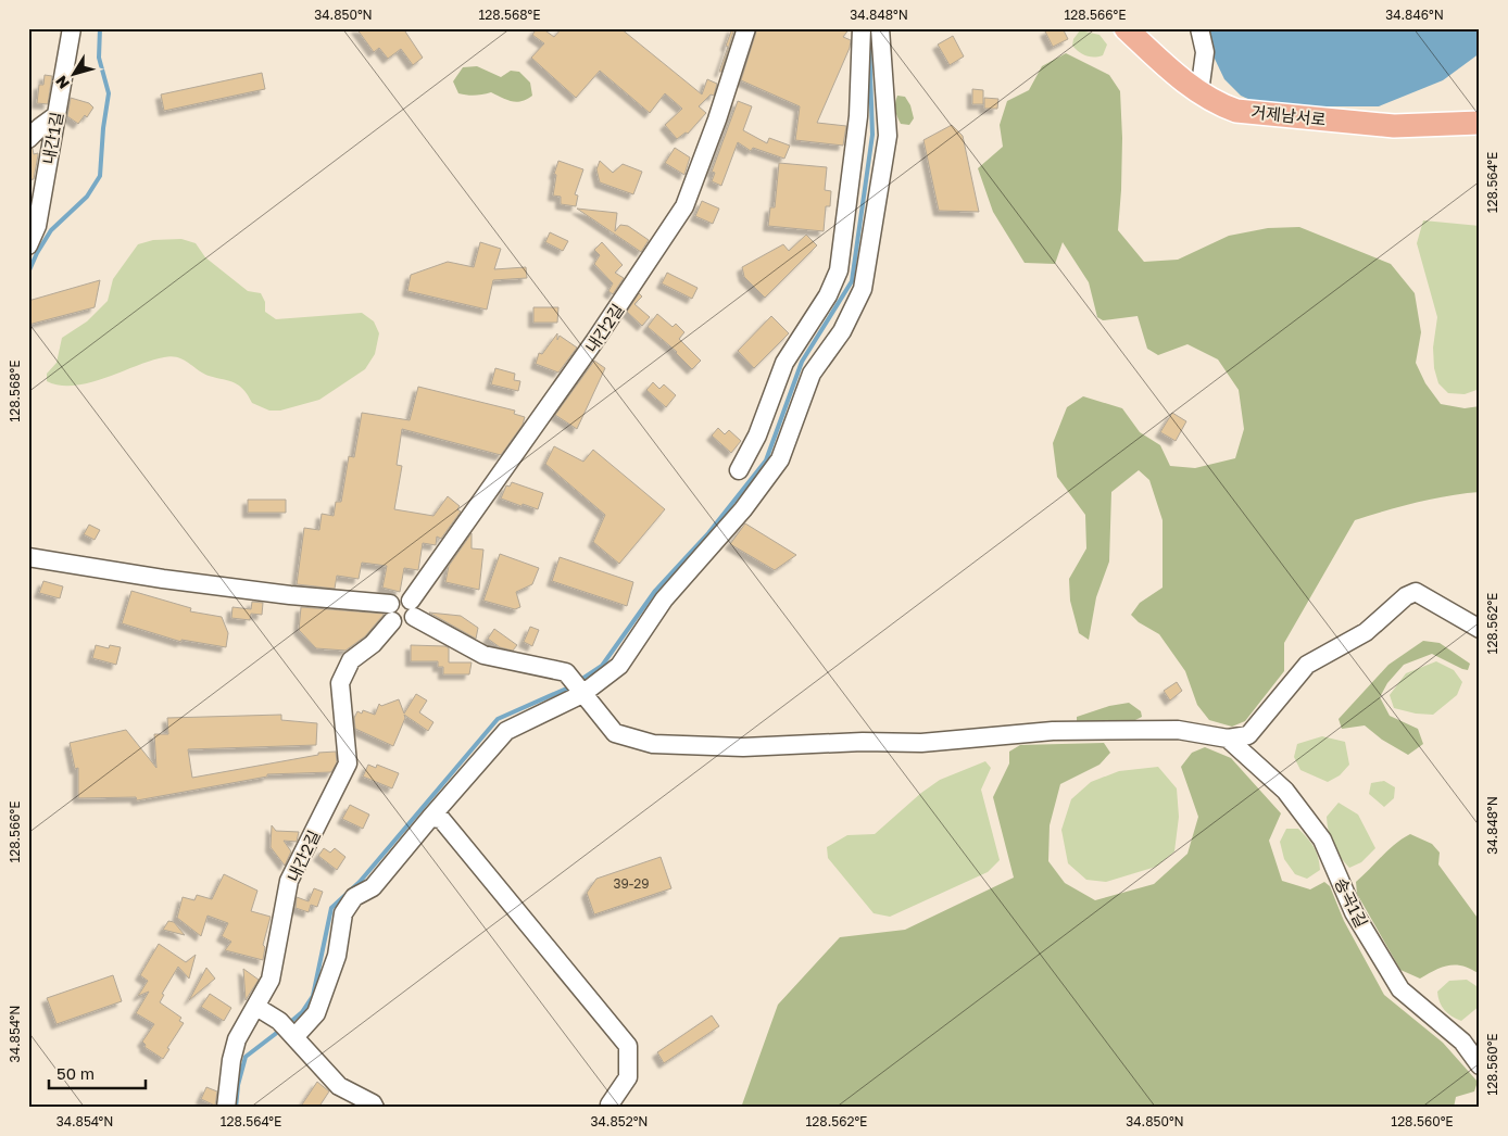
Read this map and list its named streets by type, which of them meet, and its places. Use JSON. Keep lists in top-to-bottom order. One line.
{"streets":{"main road":["거제남서로"],"lane":["내간1길","내간2길","송곡1길"]},"house_numbers":["39-29"],"scale_bar":"50 m","north":"bottom left","coordinates":["34.850°N","128.568°E","34.848°N","128.566°E","34.846°N","128.564°E","128.562°E","34.854°N","128.560°E","34.852°N"]}
